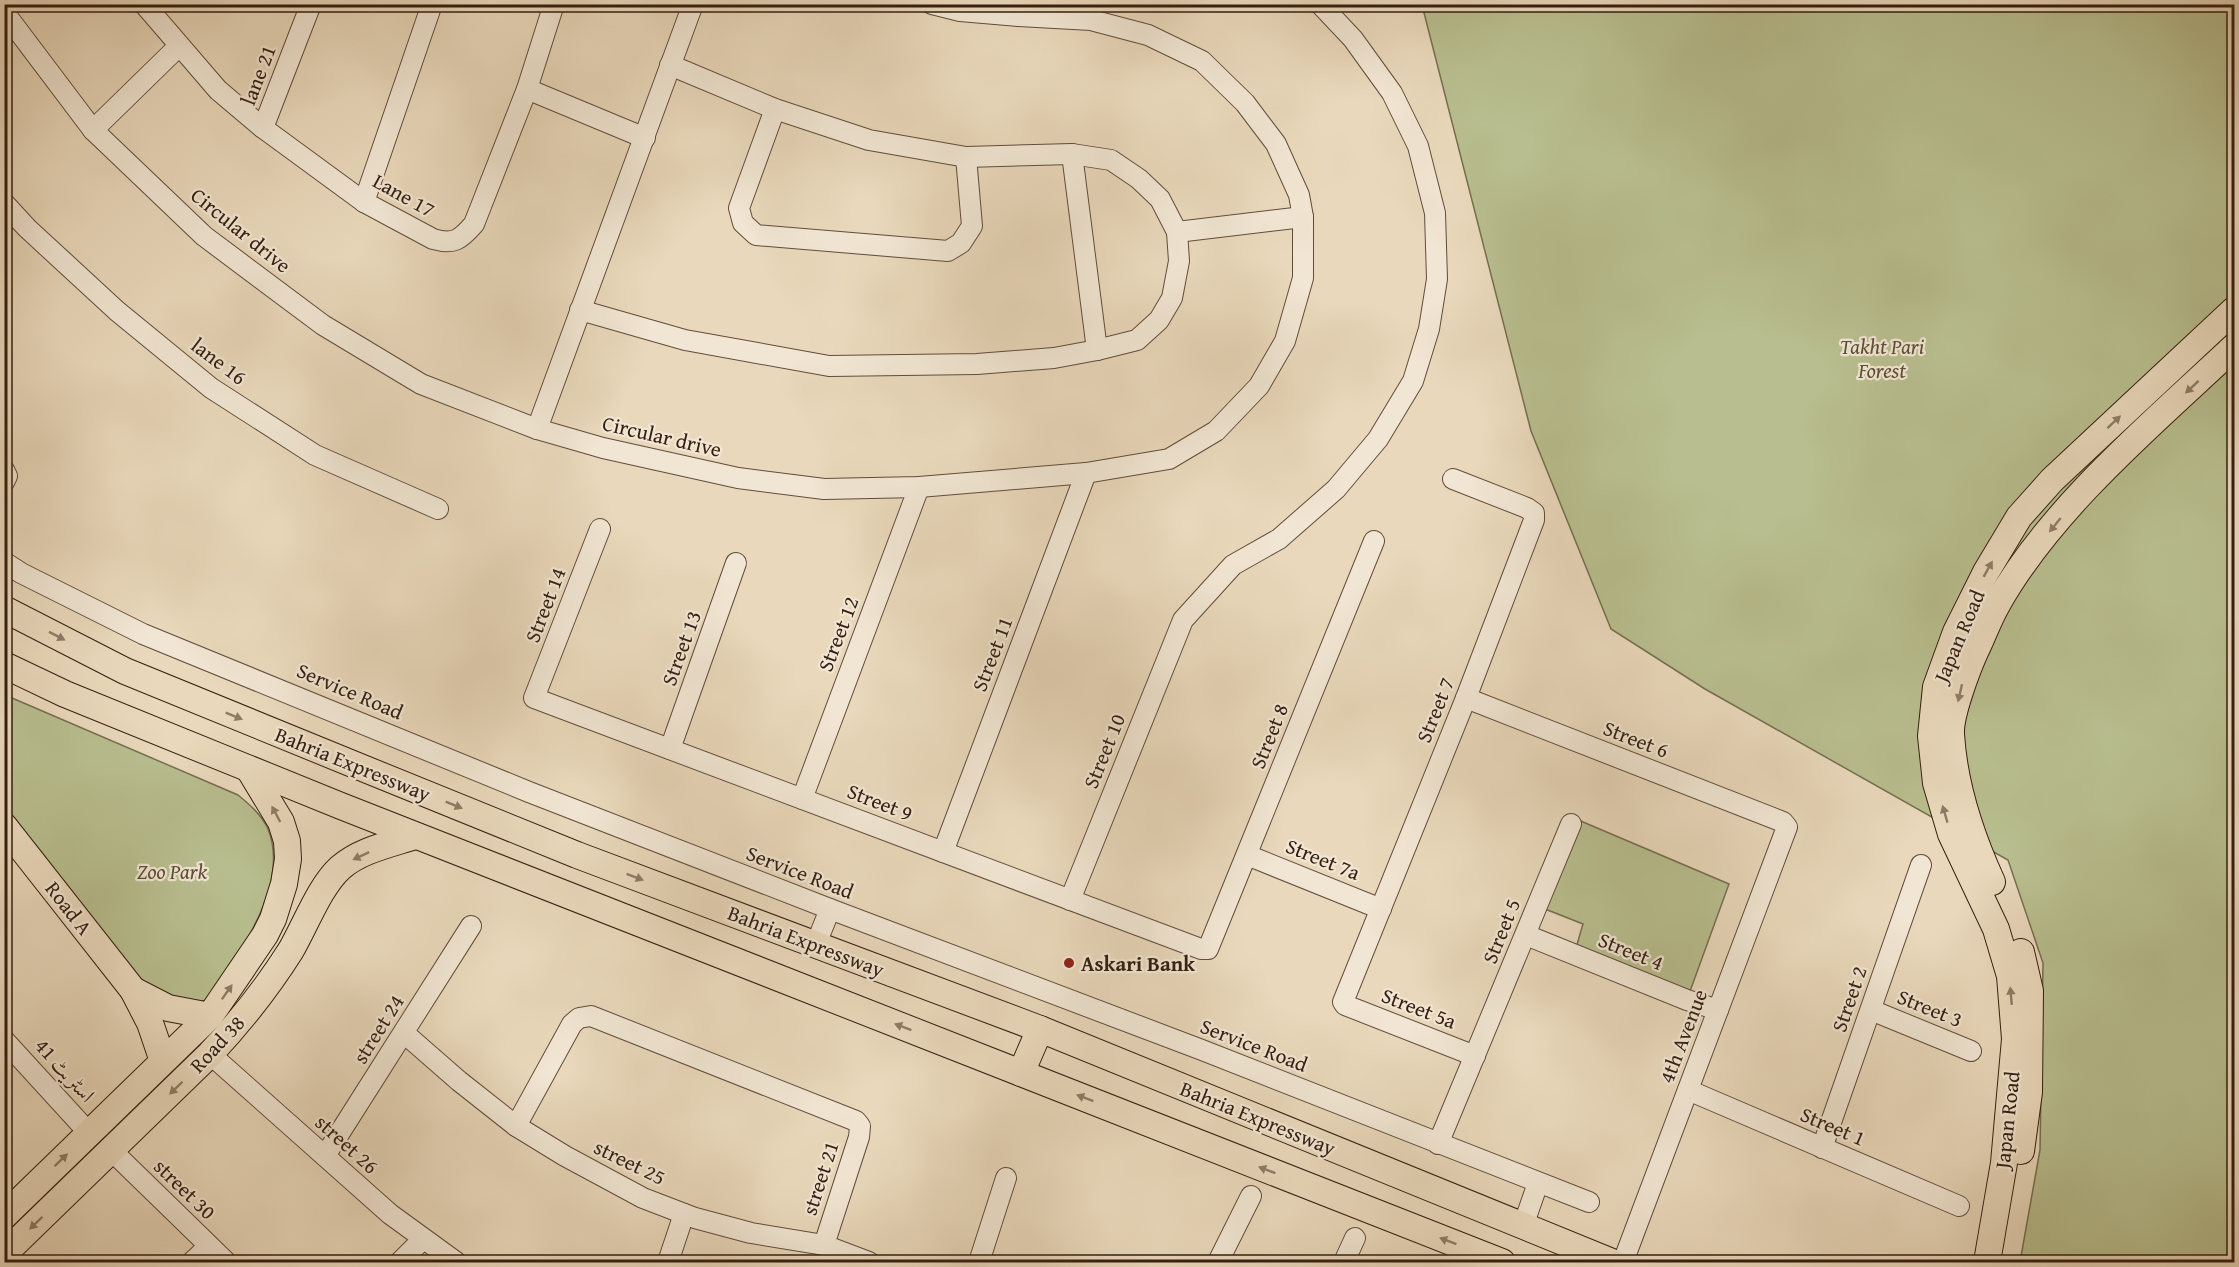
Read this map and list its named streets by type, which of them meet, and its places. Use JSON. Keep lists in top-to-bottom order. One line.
{"streets":{"main road":["Japan Road","Bahria Expressway","Road A","Road 38"],"street":["lane 21","Lane 17","Circular drive","lane 16","Street 14","Street 12","Street 13","Street 11","Service Road","Street 7","Street 8","Street 6","Street 10","Street 9","Street 7a","Street 5","Street 4","Street 2","Street 5a","Street 3","street 24","4th Avenue","اسٹریٹ 41","Street 1","street 26","street 25","street 21","street 30"]},"crossings":[["lane 21","Lane 17"],["Circular drive","Street 12"],["Circular drive","Street 11"],["Street 14","Street 9"],["Street 12","Street 9"],["Street 13","Street 9"],["Street 11","Street 9"],["Service Road","Street 5"],["Street 7","Street 6"],["Street 7","Street 7a"],["Street 7","Street 5a"],["Street 8","Street 9"],["Street 8","Street 7a"],["Street 6","4th Avenue"],["Street 10","Street 9"],["Bahria Expressway","Road 38"],["Street 5","Street 4"],["Street 5","Street 5a"],["Street 4","4th Avenue"],["Street 2","Street 3"],["Street 2","Street 1"],["street 24","street 26"],["street 24","street 25"],["4th Avenue","Street 1"],["Road 38","اسٹریٹ 41"],["Road 38","street 26"],["Road 38","street 30"],["street 25","street 21"]],"parks":["Takht Pari Forest","Zoo Park"],"places":["Askari Bank"]}
